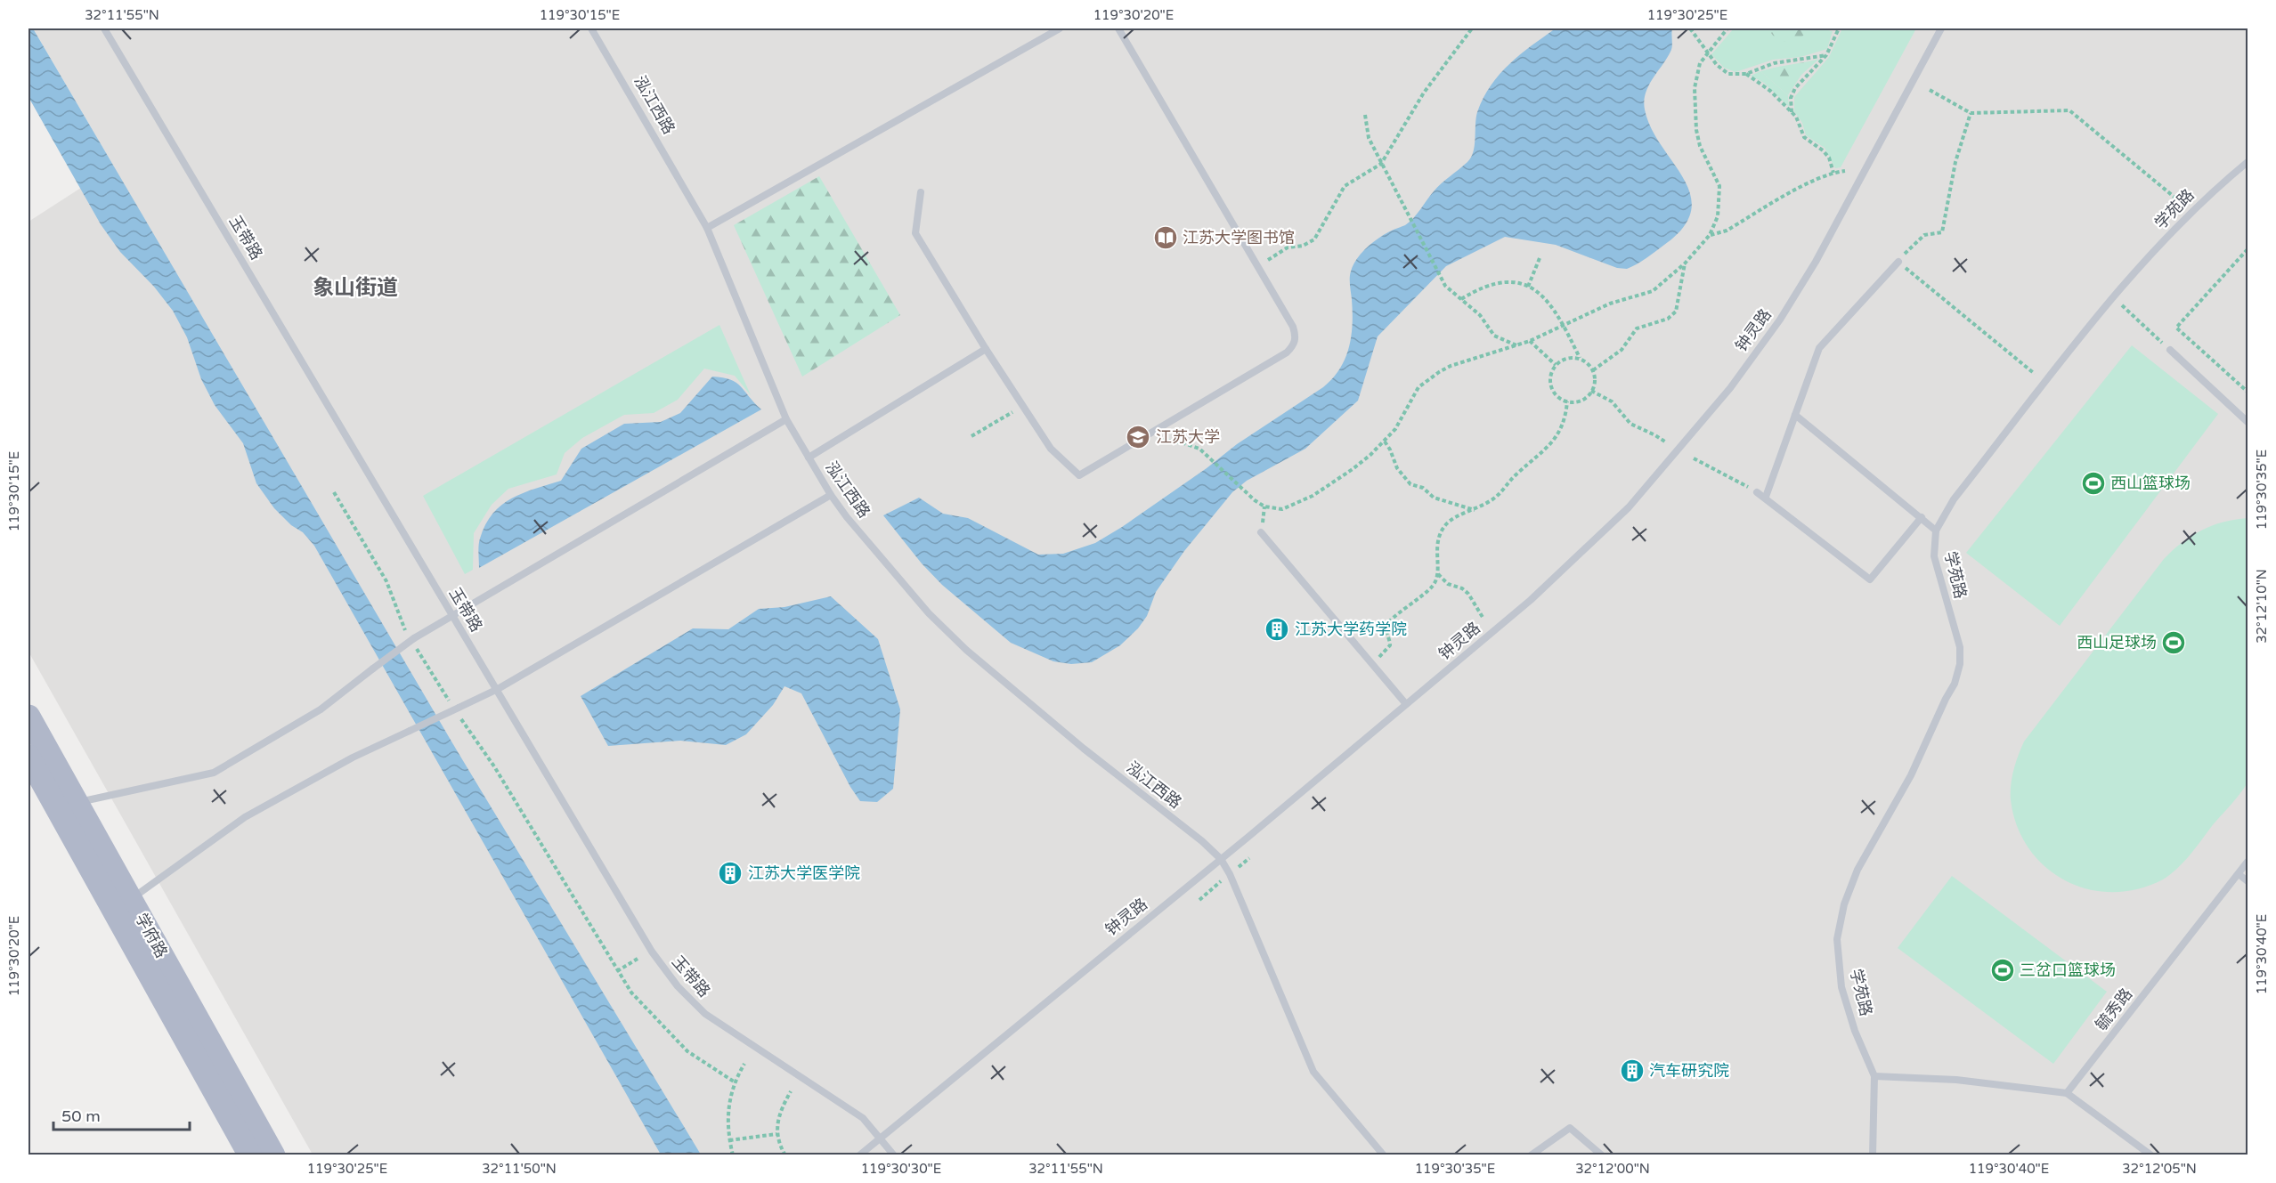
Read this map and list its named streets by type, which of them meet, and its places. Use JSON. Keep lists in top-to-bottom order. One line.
{"streets":{"main road":["学府路"],"lane":["泓江西路","学苑路","玉带路","钟灵路","毓秀路"]},"crossings":[["泓江西路","钟灵路"],["玉带路","钟灵路"]],"districts":["象山街道"],"places":{"library":["江苏大学图书馆"],"school or university":["江苏大学"],"sports":["西山篮球场","西山足球场","三岔口篮球场"],"building":["江苏大学药学院","江苏大学医学院","汽车研究院"]},"scale_bar":"50 m","coordinates":["32°11'55\"N","119°30'15\"E","119°30'20\"E","119°30'25\"E","119°30'35\"E","32°12'10\"N","119°30'40\"E","32°11'50\"N","119°30'30\"E","32°12'00\"N","32°12'05\"N"]}
